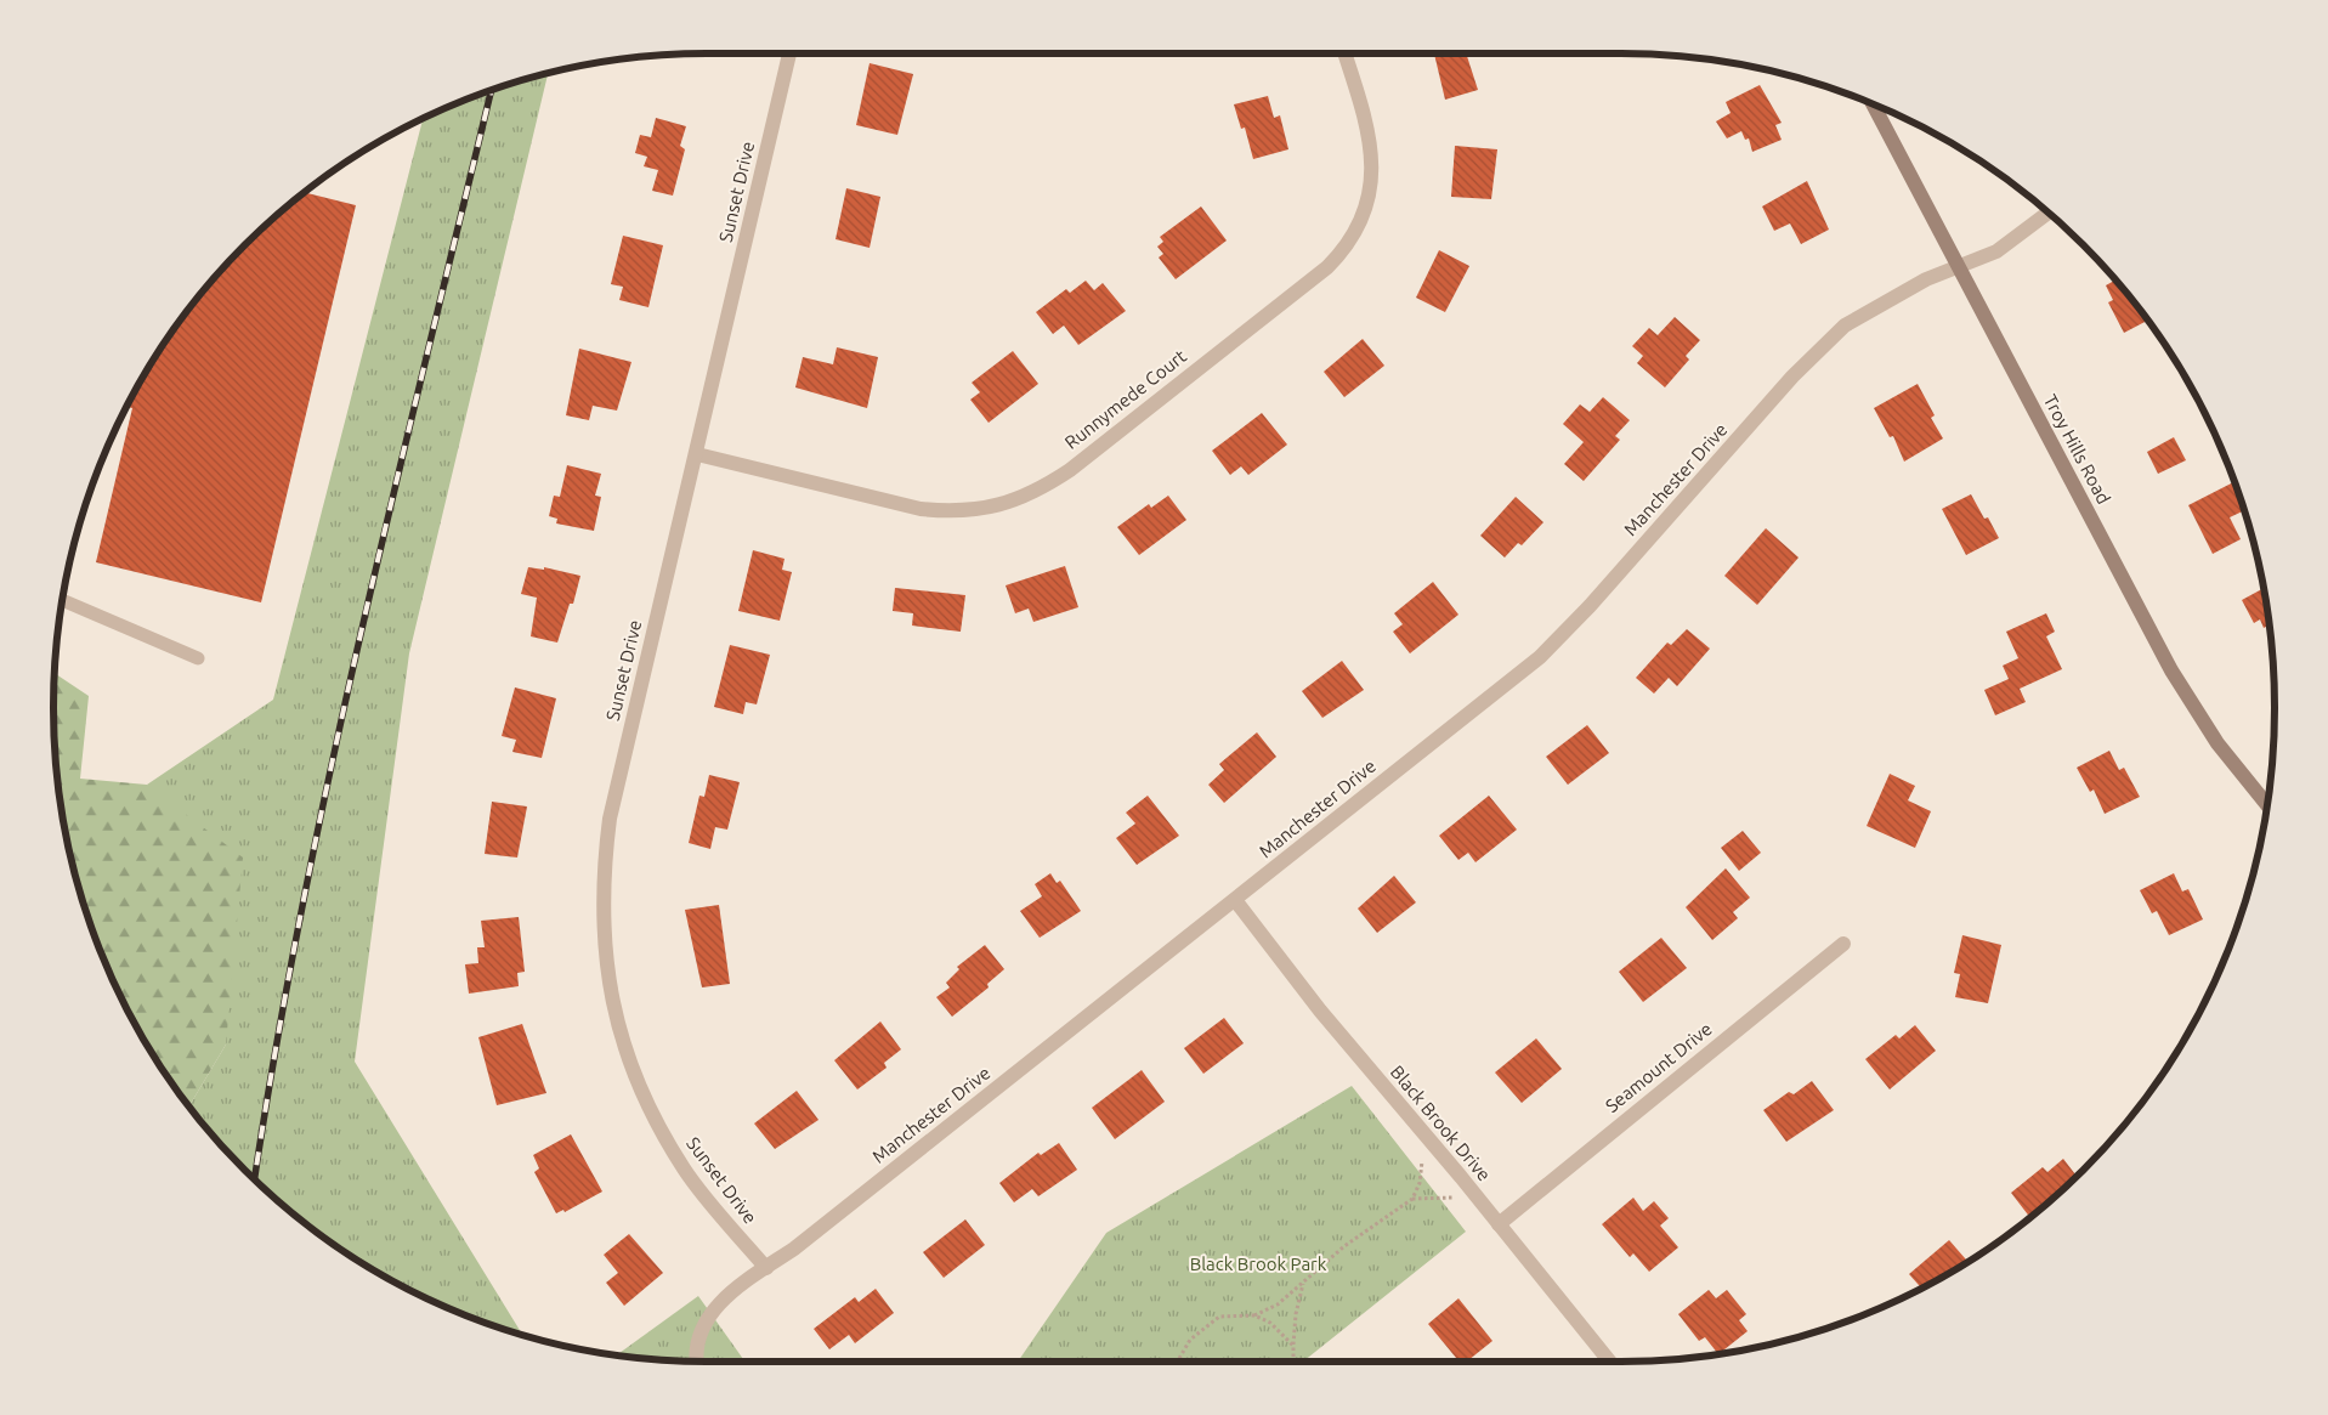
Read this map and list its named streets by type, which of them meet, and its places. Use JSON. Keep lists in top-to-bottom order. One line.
{"streets":{"main road":["Troy Hills Road"],"street":["Sunset Drive","Runnymede Court","Manchester Drive","Seamount Drive","Black Brook Drive"]},"crossings":[["Sunset Drive","Runnymede Court"],["Sunset Drive","Manchester Drive"],["Troy Hills Road","Manchester Drive"],["Manchester Drive","Black Brook Drive"],["Seamount Drive","Black Brook Drive"]],"parks":["Black Brook Park"]}
